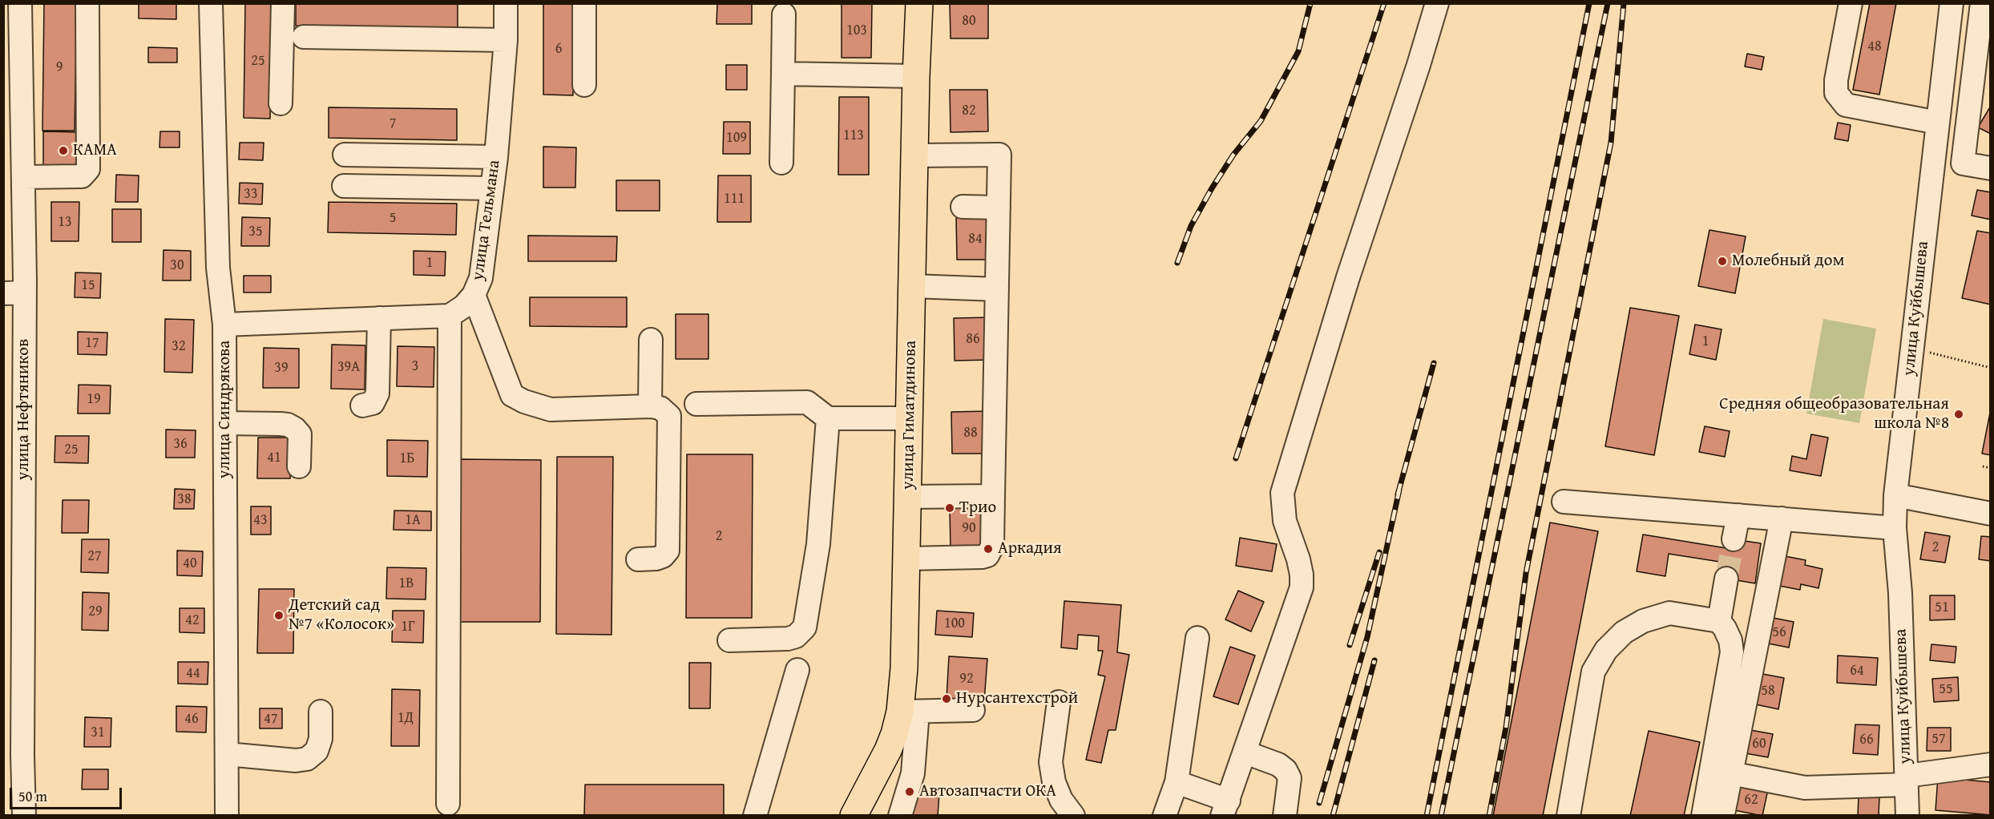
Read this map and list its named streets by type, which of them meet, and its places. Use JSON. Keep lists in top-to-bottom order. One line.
{"streets":{"main road":["улица Гиматдинова"],"street":["улица Тельмана","улица Куйбышева","улица Нефтяников","улица Синдрякова"]},"places":["КАМА","Молебный дом","Средняя общеобразовательная школа №8","Трио","Аркадия","Детский сад №7 «Колосок»","Нурсантехстрой","Автозапчасти ОКА"],"house_numbers":["80","103","48","6","25","9","82","7","113","109","33","111","5","13","35","84","1","30","15","86","1","17","32","3","39А","39","19","88","36","25","41","1Б","38","43","1А","90","2","2","27","40","1В","51","29","42","100","1Г","56","64","44","92","55","58","1Д","46","47","31","57","66","60","62"],"scale_bar":"50 m"}
